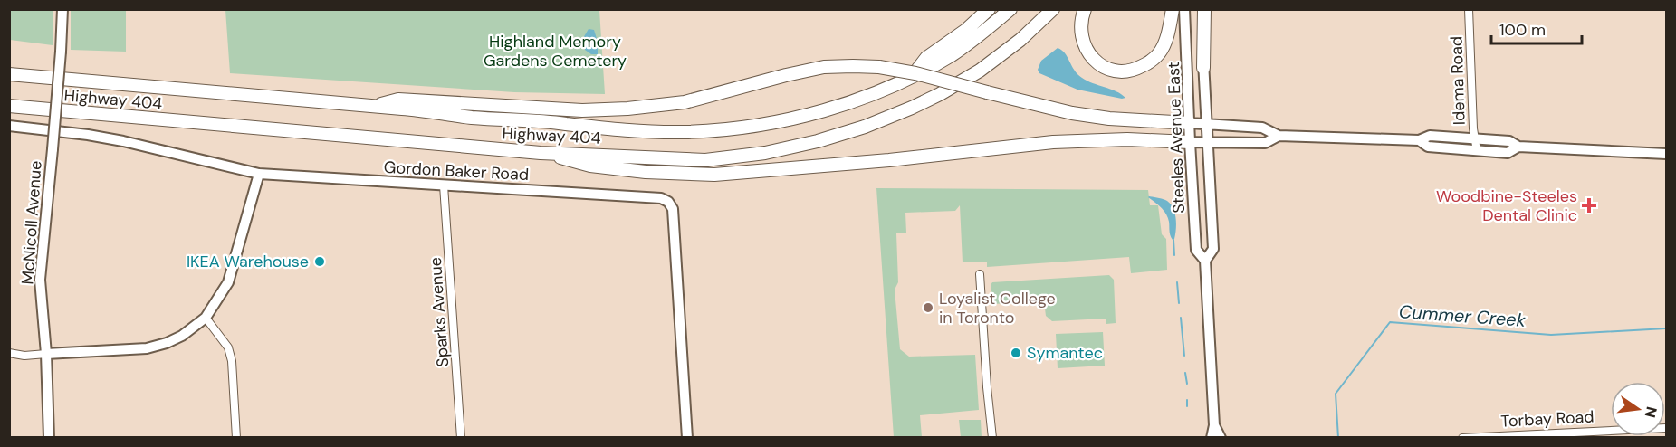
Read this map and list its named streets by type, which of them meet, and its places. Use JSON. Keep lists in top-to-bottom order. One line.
{"streets":{"highway":["Highway 404"],"street":["Idema Road","Steeles Avenue East","Gordon Baker Road","McNicoll Avenue","Sparks Avenue","Torbay Road"]},"crossings":[["Gordon Baker Road","Sparks Avenue"]],"water":["Cummer Creek"],"parks":["Highland Memory Gardens Cemetery"],"places":{"health":["Woodbine-Steeles Dental Clinic"],"other":["IKEA Warehouse","Loyalist College in Toronto","Symantec"]},"scale_bar":"100 m","north":"right"}
